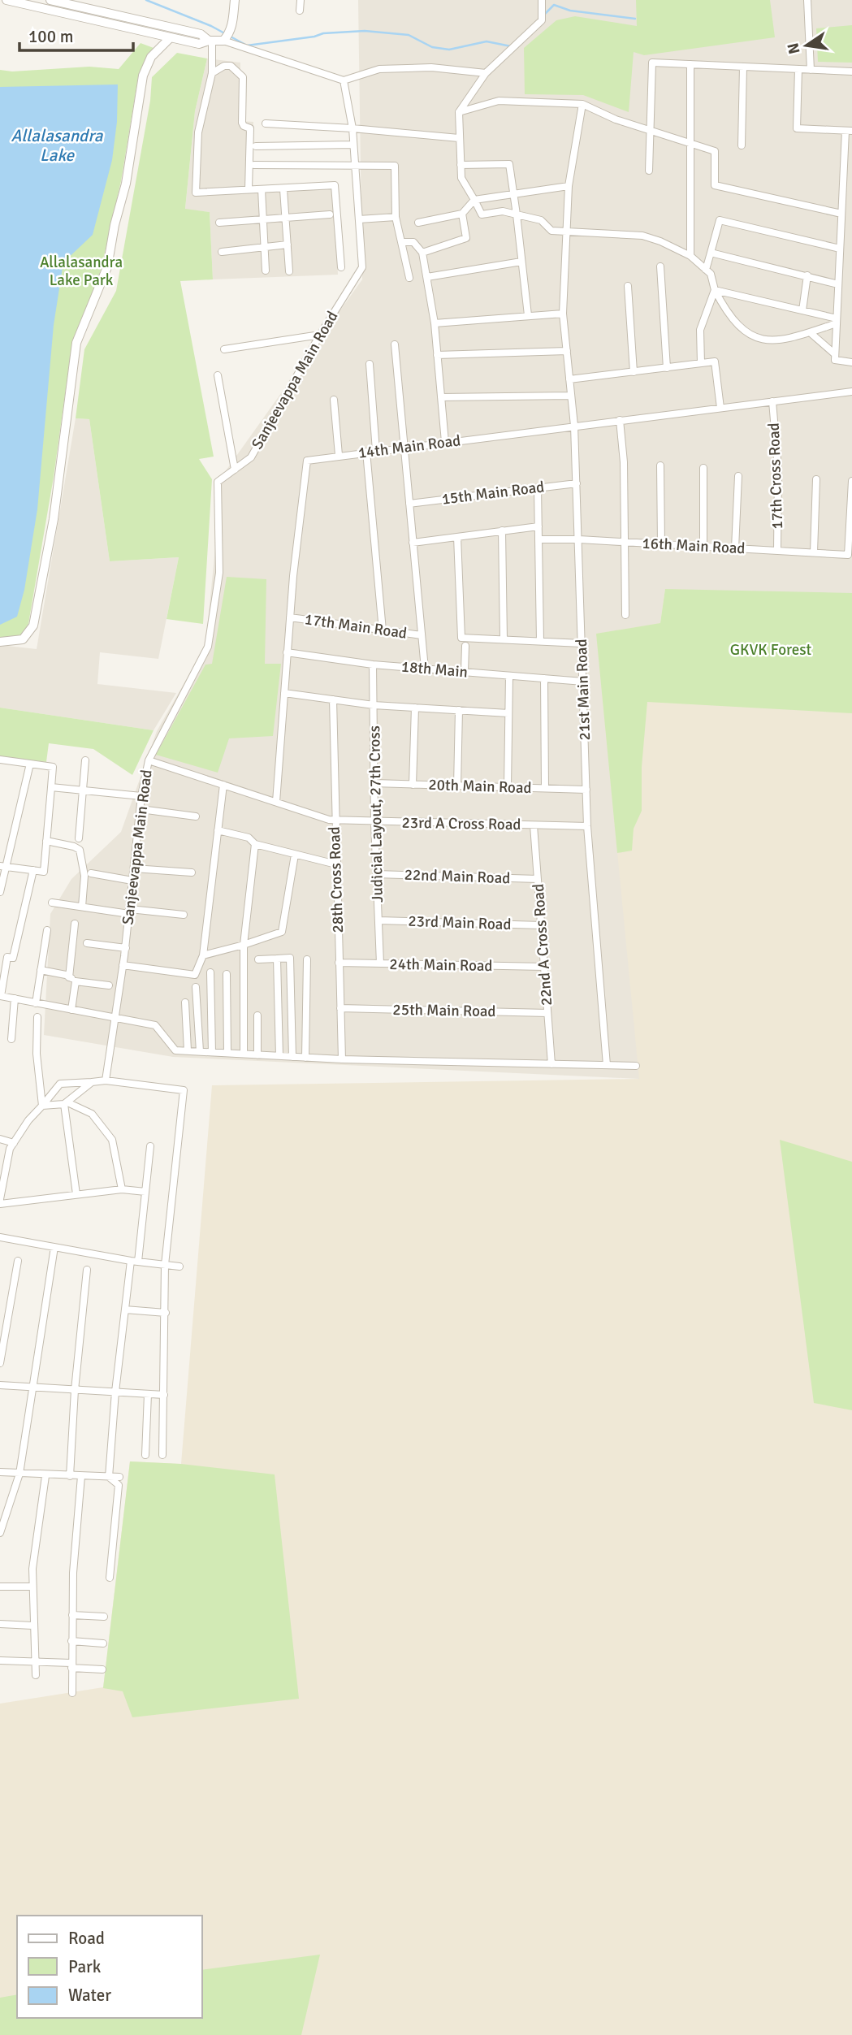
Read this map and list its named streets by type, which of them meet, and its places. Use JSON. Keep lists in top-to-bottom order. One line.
{"streets":{"street":["Sanjeevappa Main Road","14th Main Road","17th Cross Road","15th Main Road","16th Main Road","17th Main Road","18th Main","21st Main Road","20th Main Road","Judicial Layout, 27th Cross","23rd A Cross Road","22nd Main Road","28th Cross Road","23rd Main Road","22nd A Cross Road","24th Main Road","25th Main Road"]},"crossings":[["Sanjeevappa Main Road","23rd A Cross Road"],["14th Main Road","17th Cross Road"],["14th Main Road","17th Main Road"],["14th Main Road","18th Main"],["14th Main Road","21st Main Road"],["14th Main Road","23rd A Cross Road"],["17th Cross Road","16th Main Road"],["15th Main Road","21st Main Road"],["16th Main Road","21st Main Road"],["18th Main","21st Main Road"],["18th Main","Judicial Layout, 27th Cross"],["21st Main Road","20th Main Road"],["21st Main Road","23rd A Cross Road"],["20th Main Road","Judicial Layout, 27th Cross"],["Judicial Layout, 27th Cross","23rd A Cross Road"],["Judicial Layout, 27th Cross","22nd Main Road"],["Judicial Layout, 27th Cross","23rd Main Road"],["Judicial Layout, 27th Cross","24th Main Road"],["23rd A Cross Road","28th Cross Road"],["23rd A Cross Road","22nd A Cross Road"],["22nd Main Road","22nd A Cross Road"],["28th Cross Road","24th Main Road"],["28th Cross Road","25th Main Road"],["23rd Main Road","22nd A Cross Road"],["22nd A Cross Road","24th Main Road"],["22nd A Cross Road","25th Main Road"]],"water":["Allalasandra Lake"],"parks":["Allalasandra Lake Park","GKVK Forest"],"legend":["Road","Park","Water"],"scale_bar":"100 m","north":"left"}
